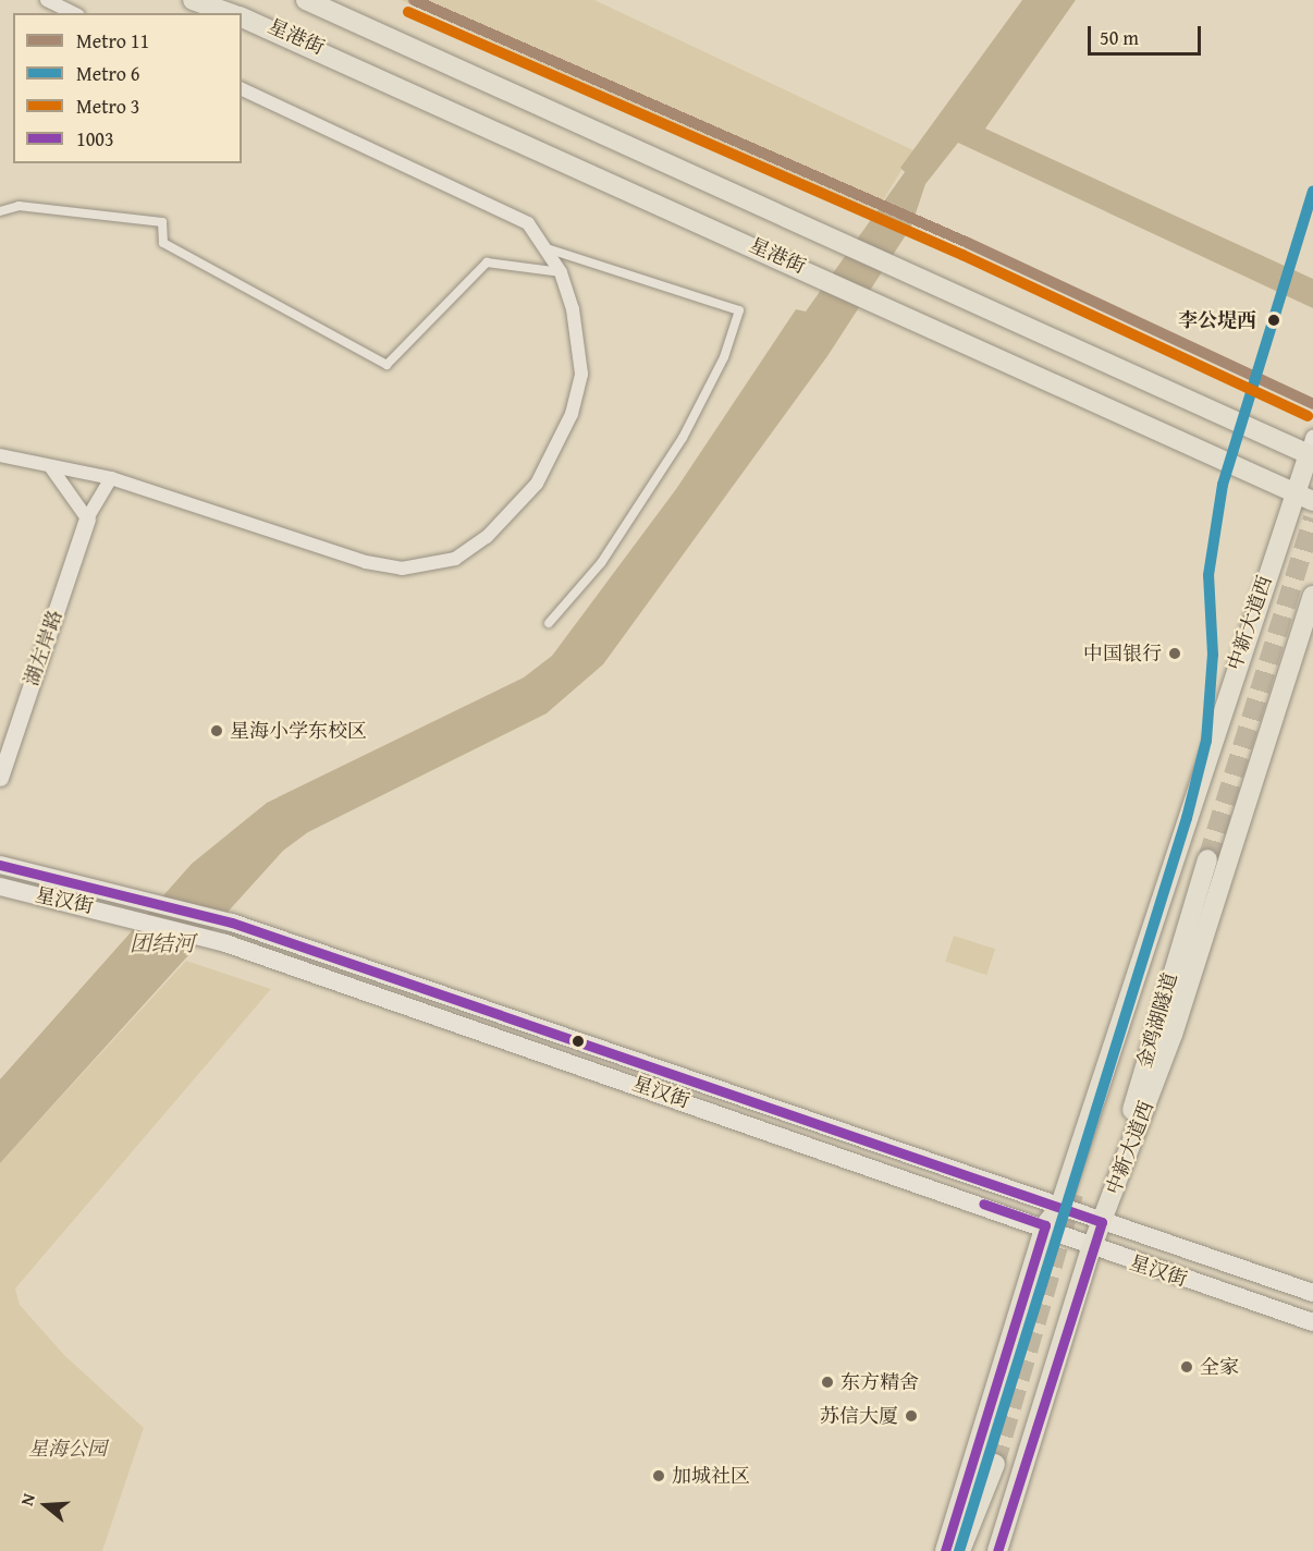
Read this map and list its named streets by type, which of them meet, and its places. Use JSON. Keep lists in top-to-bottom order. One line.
{"streets":{"main road":["星港街","中新大道西","星汉街","金鸡湖隧道"],"street":["湖左岸路"]},"crossings":[["星港街","中新大道西"],["中新大道西","星汉街"],["中新大道西","金鸡湖隧道"],["星汉街","金鸡湖隧道"]],"water":["团结河"],"parks":["星海公园"],"places":["李公堤西","中国银行","星海小学东校区","全家","东方精舍","苏信大厦","加城社区"],"lines":["metro line 11","metro line 3","metro line 6","transit line 1003"],"legend":["Metro 11","Metro 6","Metro 3","1003"],"scale_bar":"50 m","north":"left"}
